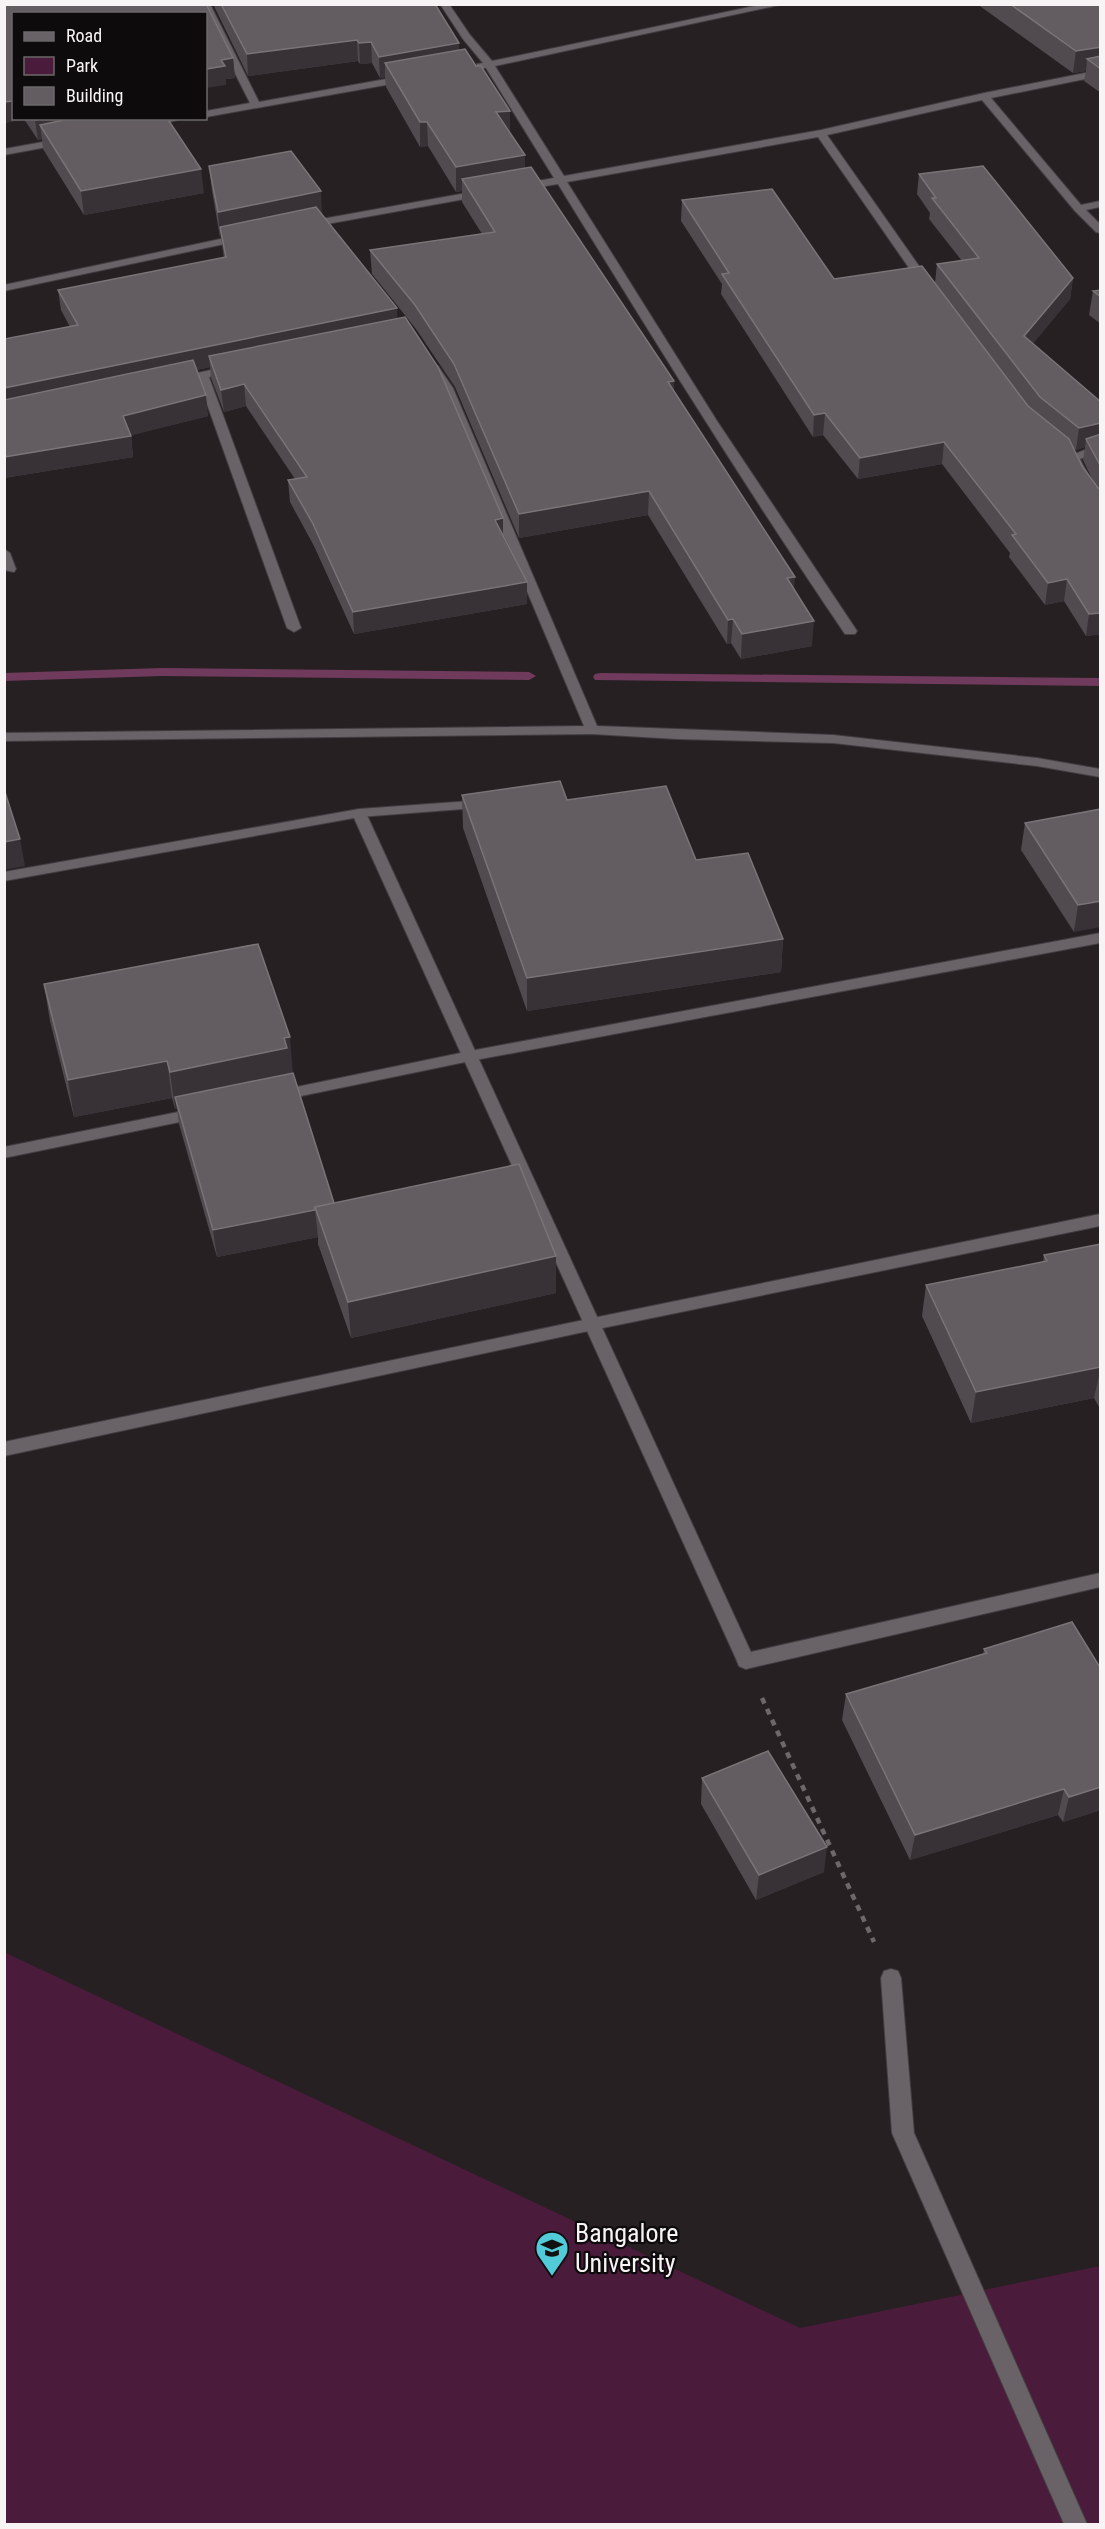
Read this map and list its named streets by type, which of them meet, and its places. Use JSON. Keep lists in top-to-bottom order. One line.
{"places":{"school or university":["Bangalore University"]},"legend":["Road","Park","Building"]}
